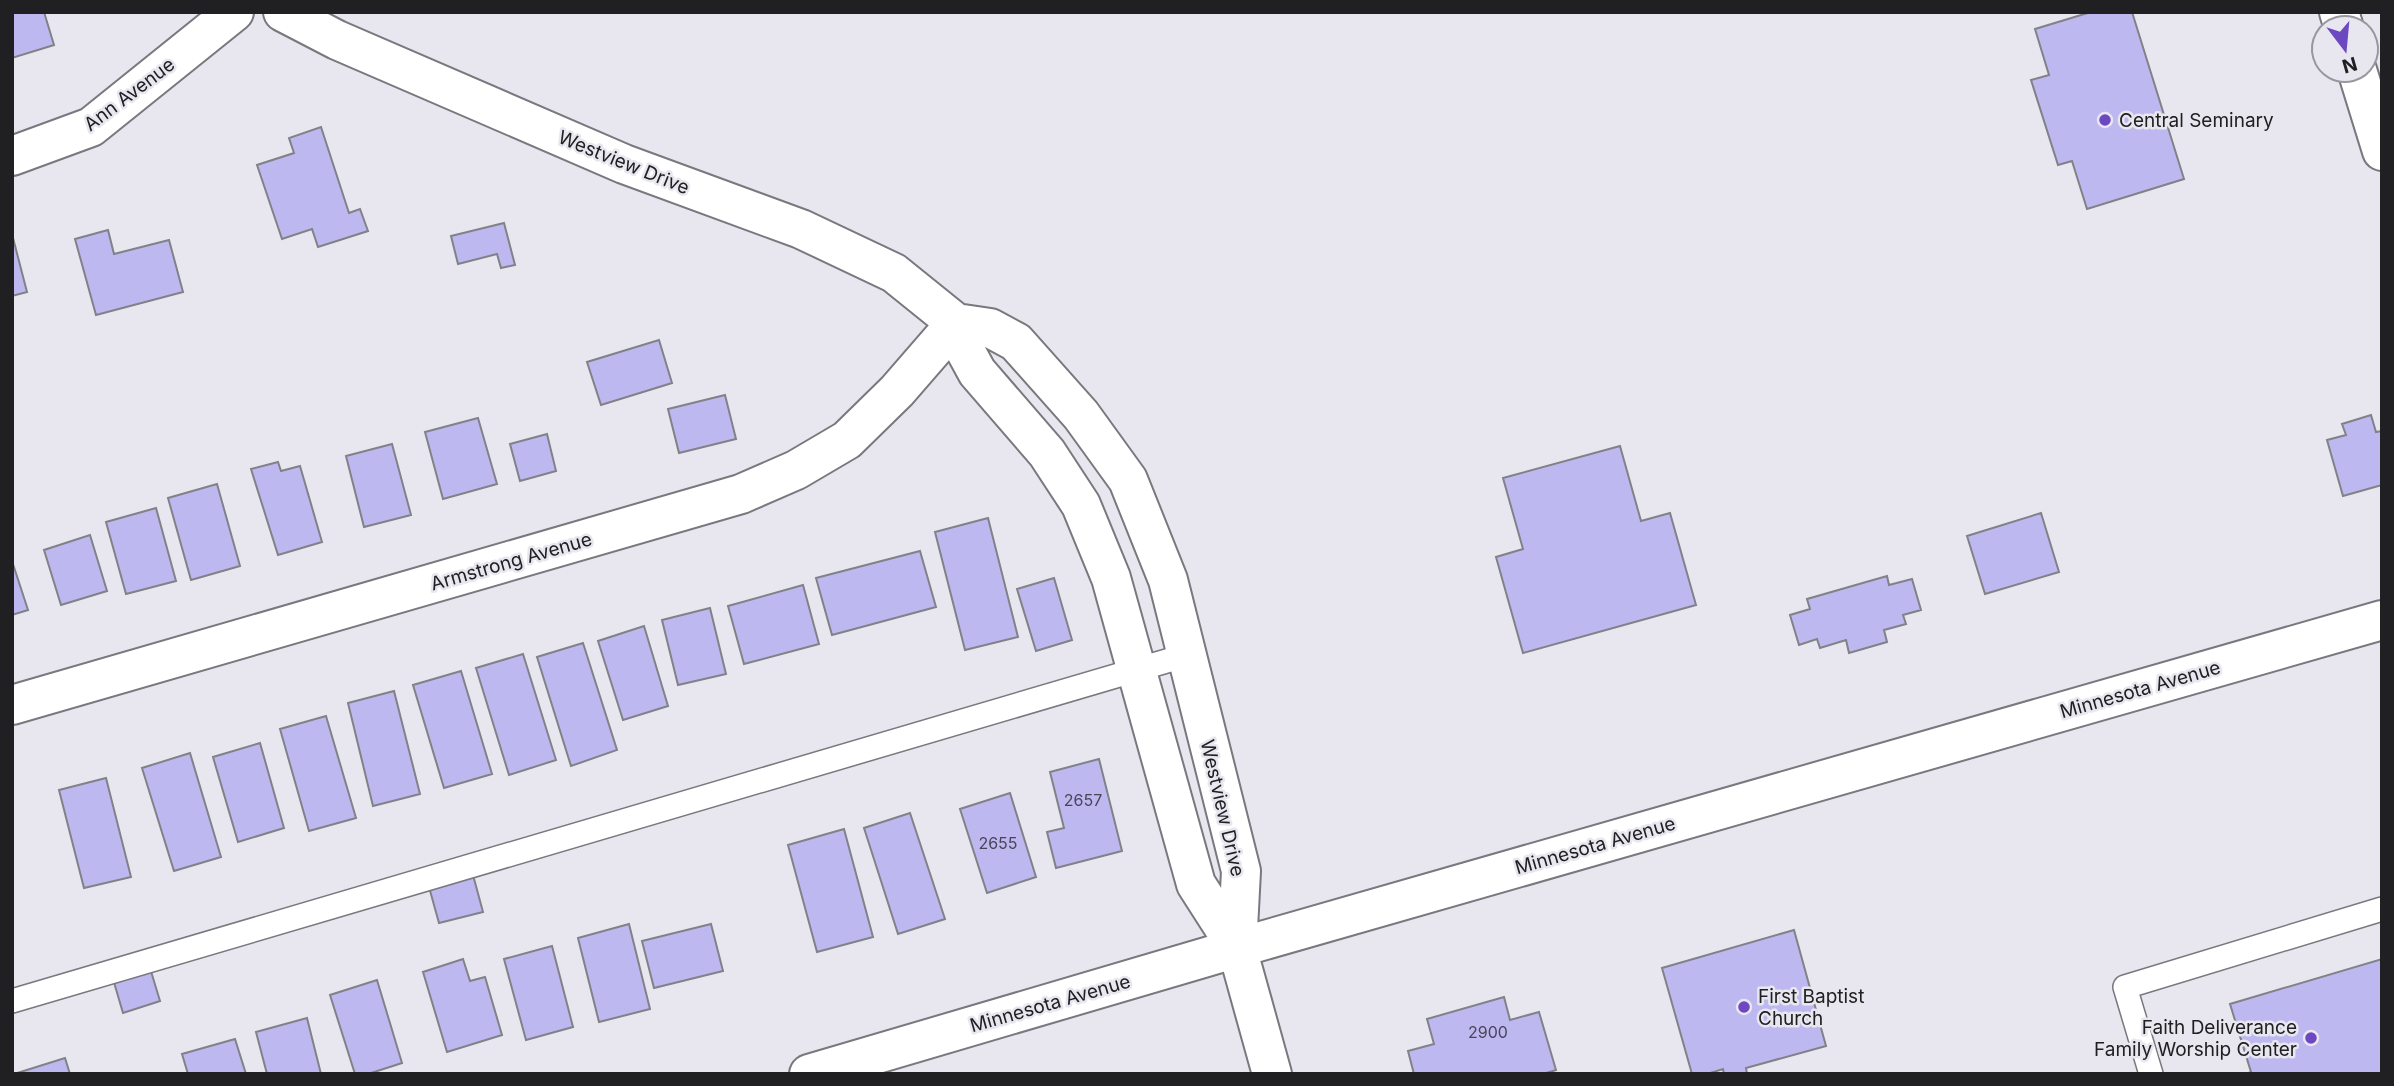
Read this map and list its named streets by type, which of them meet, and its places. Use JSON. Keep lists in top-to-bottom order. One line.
{"streets":{"main road":["Ann Avenue","Westview Drive","Armstrong Avenue","Minnesota Avenue"]},"crossings":[["Westview Drive","Armstrong Avenue"],["Westview Drive","Minnesota Avenue"]],"places":["Central Seminary","First Baptist Church","Faith Deliverance Family Worship Center"],"house_numbers":["2657","2655","2900"],"north":"bottom"}
